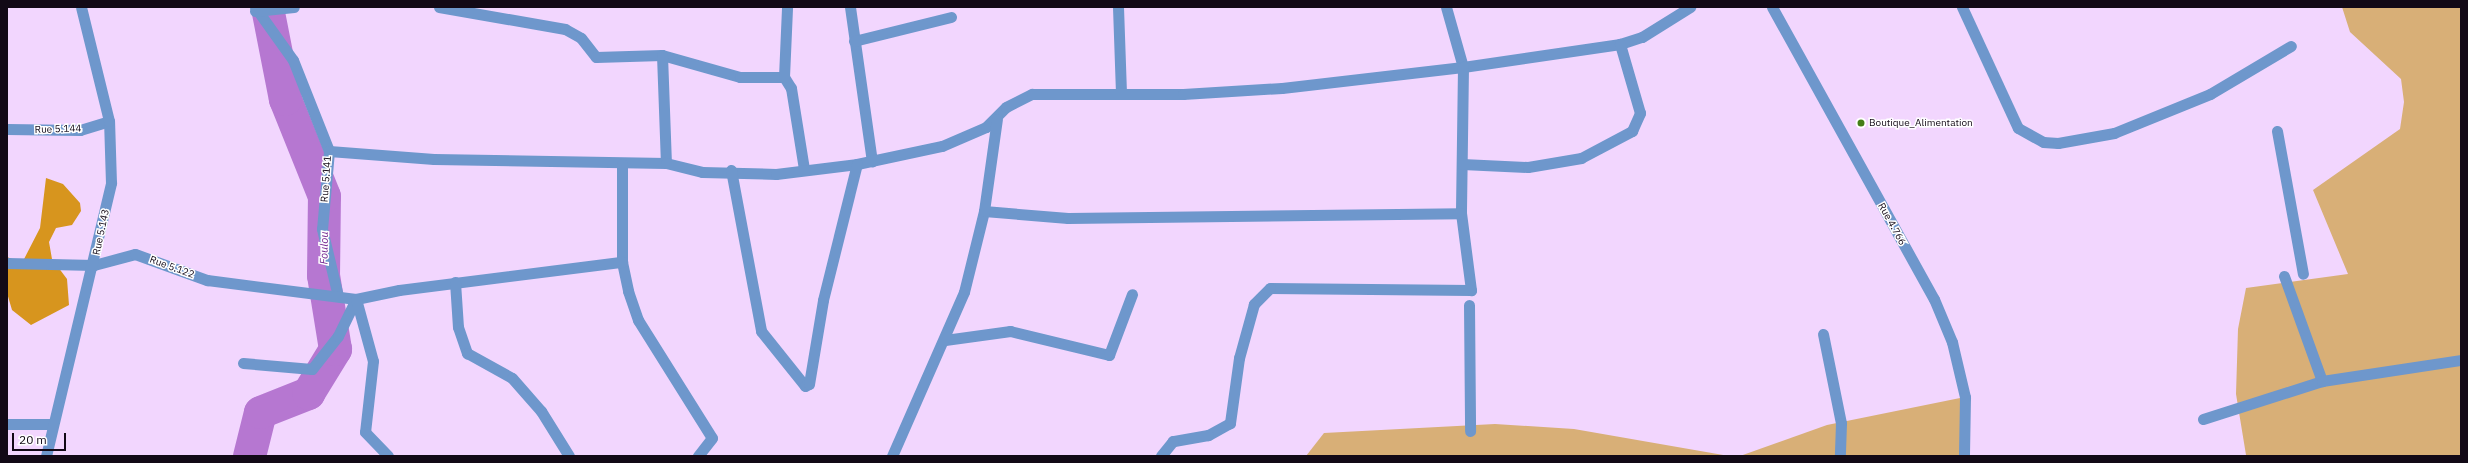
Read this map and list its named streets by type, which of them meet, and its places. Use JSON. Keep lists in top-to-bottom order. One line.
{"streets":{"street":["Rue 5.144","Rue 5.141","Rue 4.766","Rue 5.143","Rue 5.122"]},"crossings":[["Rue 5.144","Rue 5.143"],["Rue 5.141","Rue 5.122"],["Rue 5.143","Rue 5.122"]],"water":["Foulou"],"places":["Boutique_Alimentation"],"scale_bar":"20 m"}
